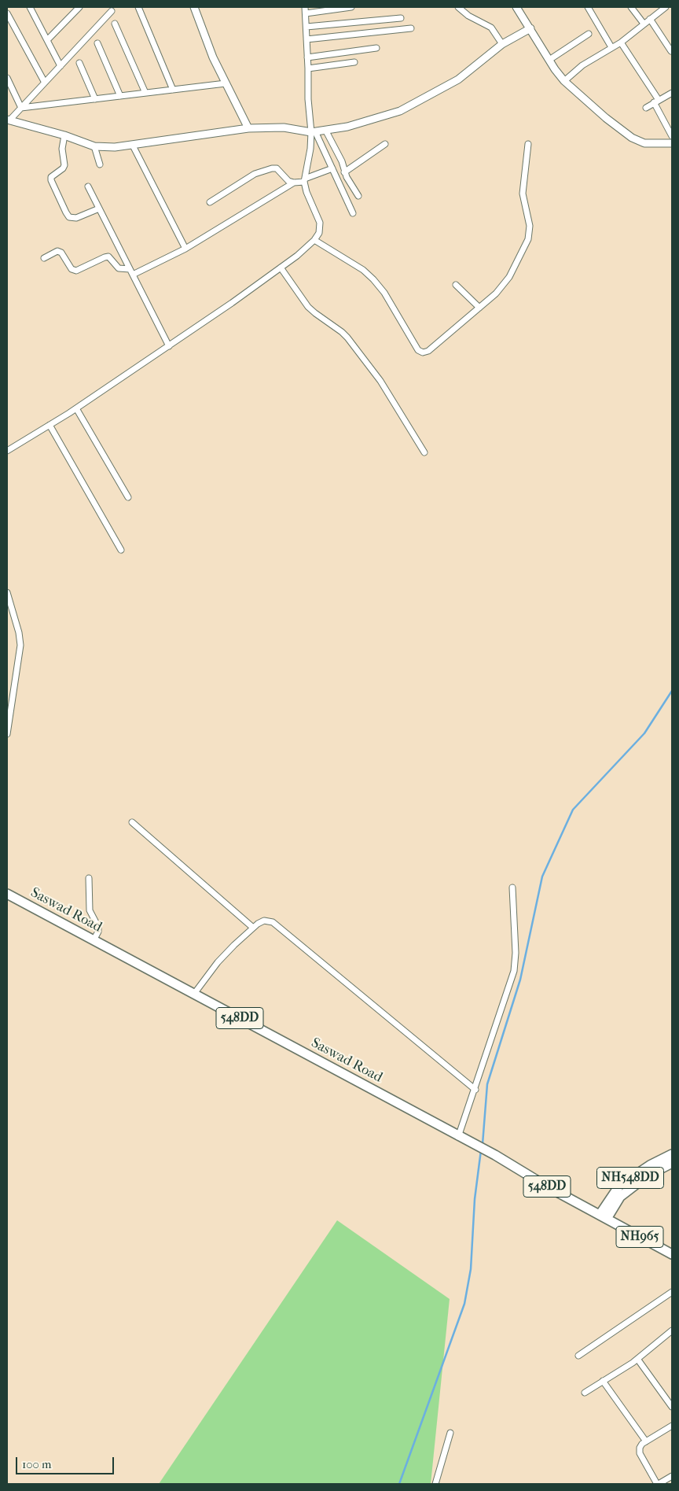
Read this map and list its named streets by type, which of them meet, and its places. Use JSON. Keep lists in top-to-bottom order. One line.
{"streets":{"highway":["Saswad Road","548DD","NH548DD","NH965"]},"crossings":[["Saswad Road","NH548DD"]],"scale_bar":"100 m"}
